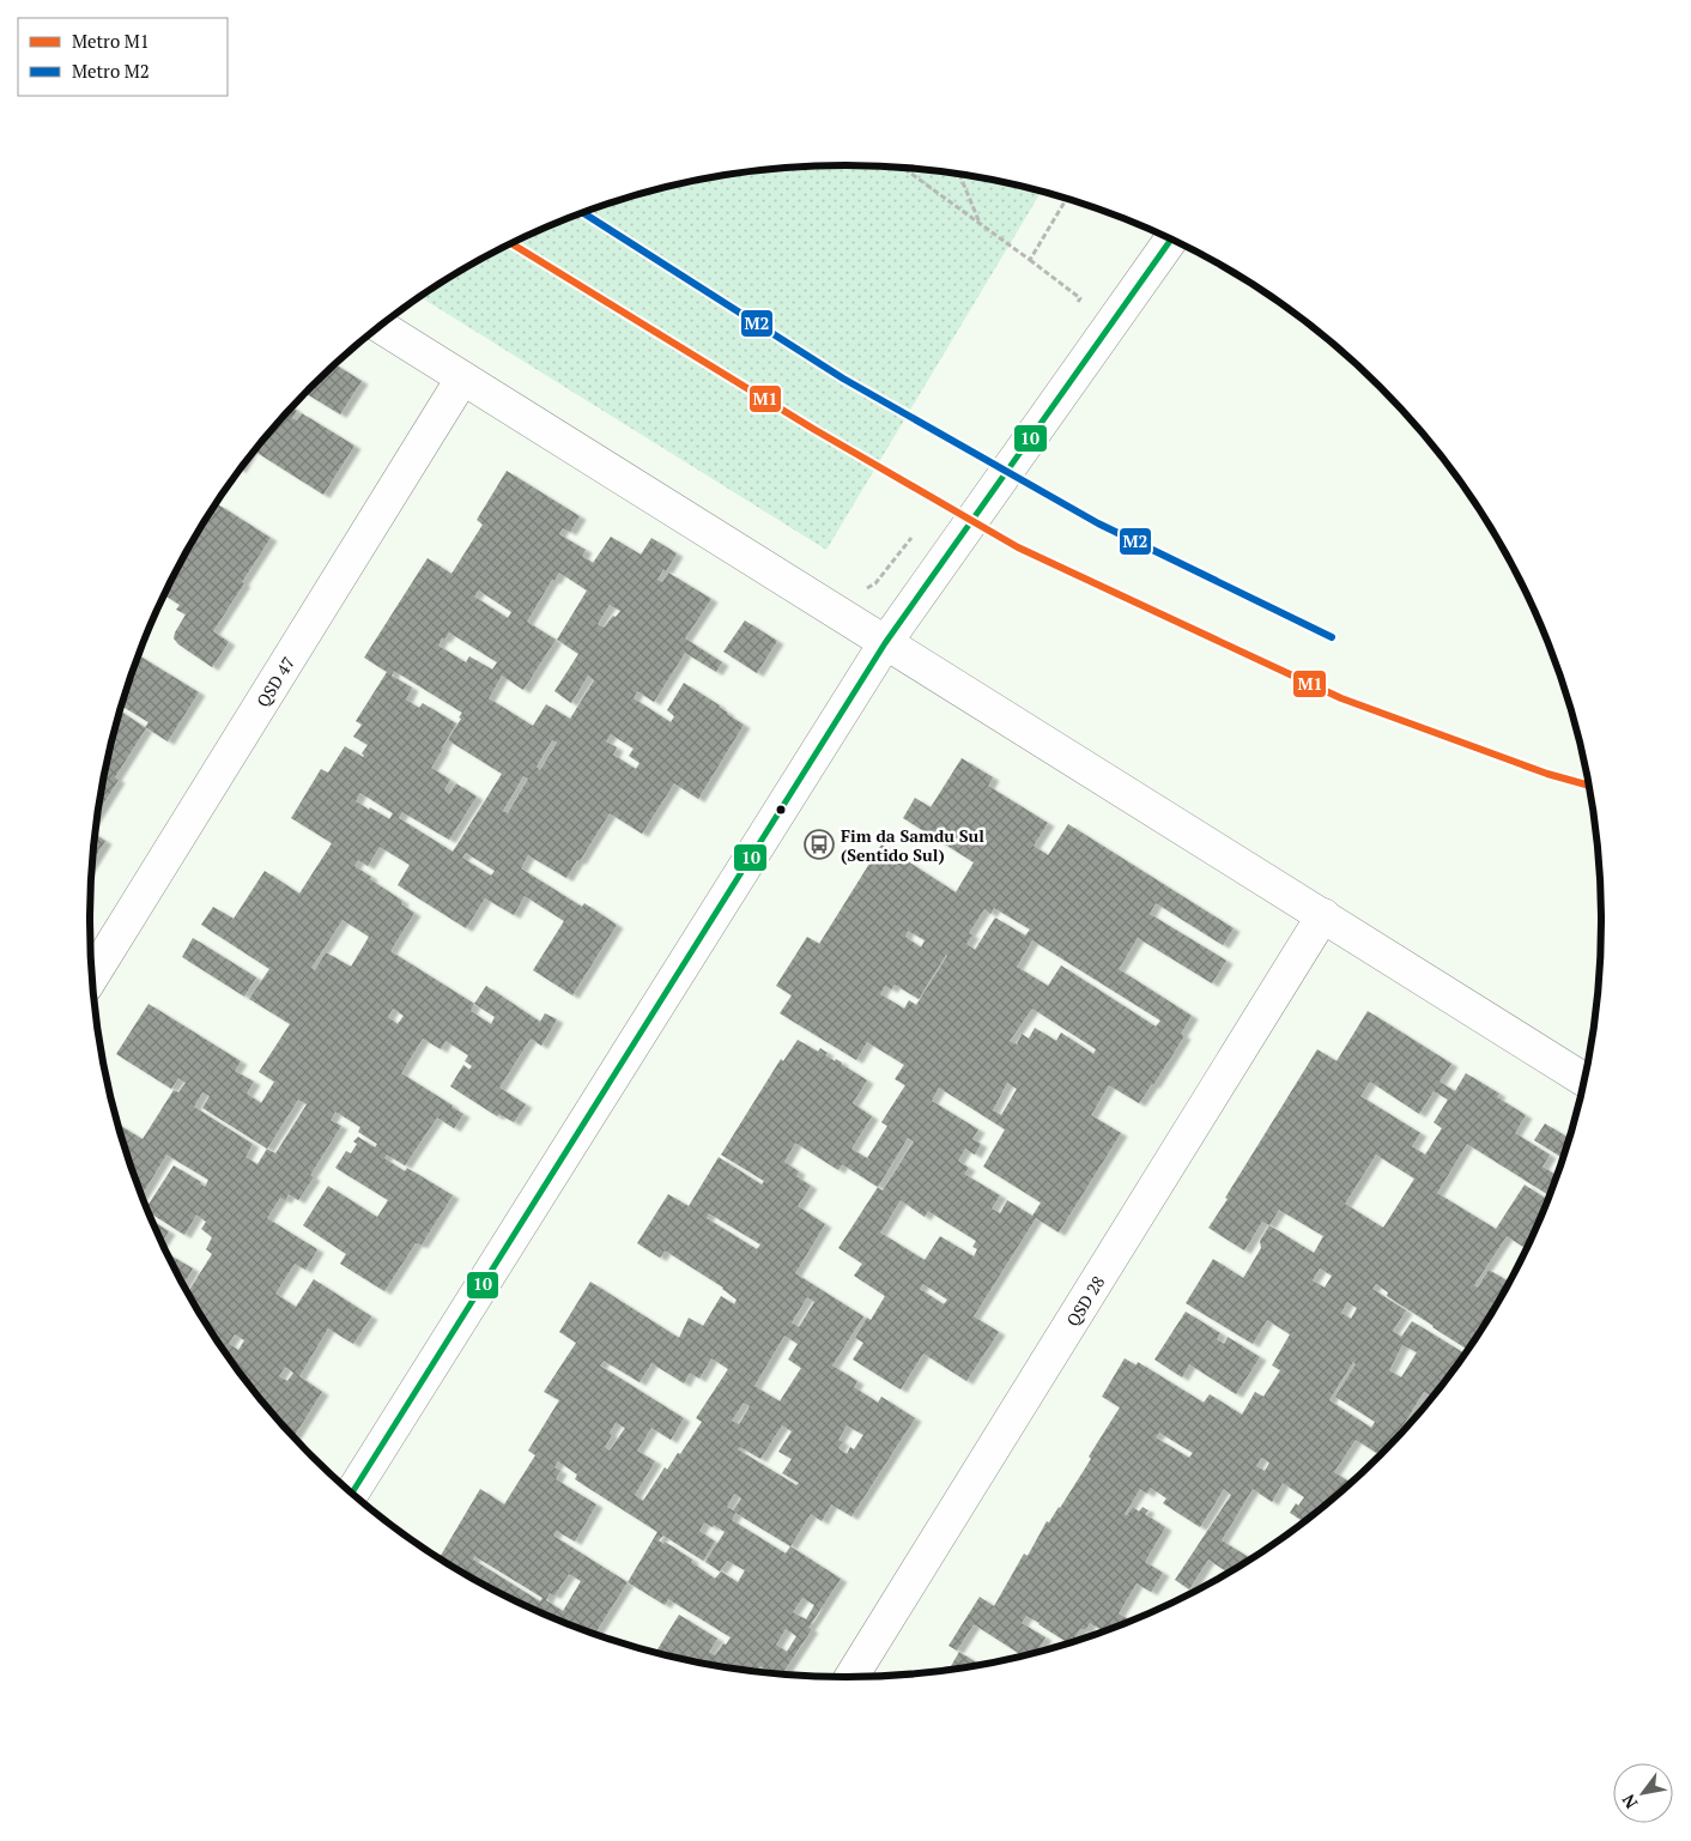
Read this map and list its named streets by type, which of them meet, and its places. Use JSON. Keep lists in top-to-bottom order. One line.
{"streets":{"street":["QSD 47","QSD 28"]},"places":{"bus stop":["Fim da Samdu Sul (Sentido Sul)"]},"lines":["metro line M2","transit line 10","metro line M1"],"legend":["Metro M1","Metro M2"],"north":"bottom left"}
